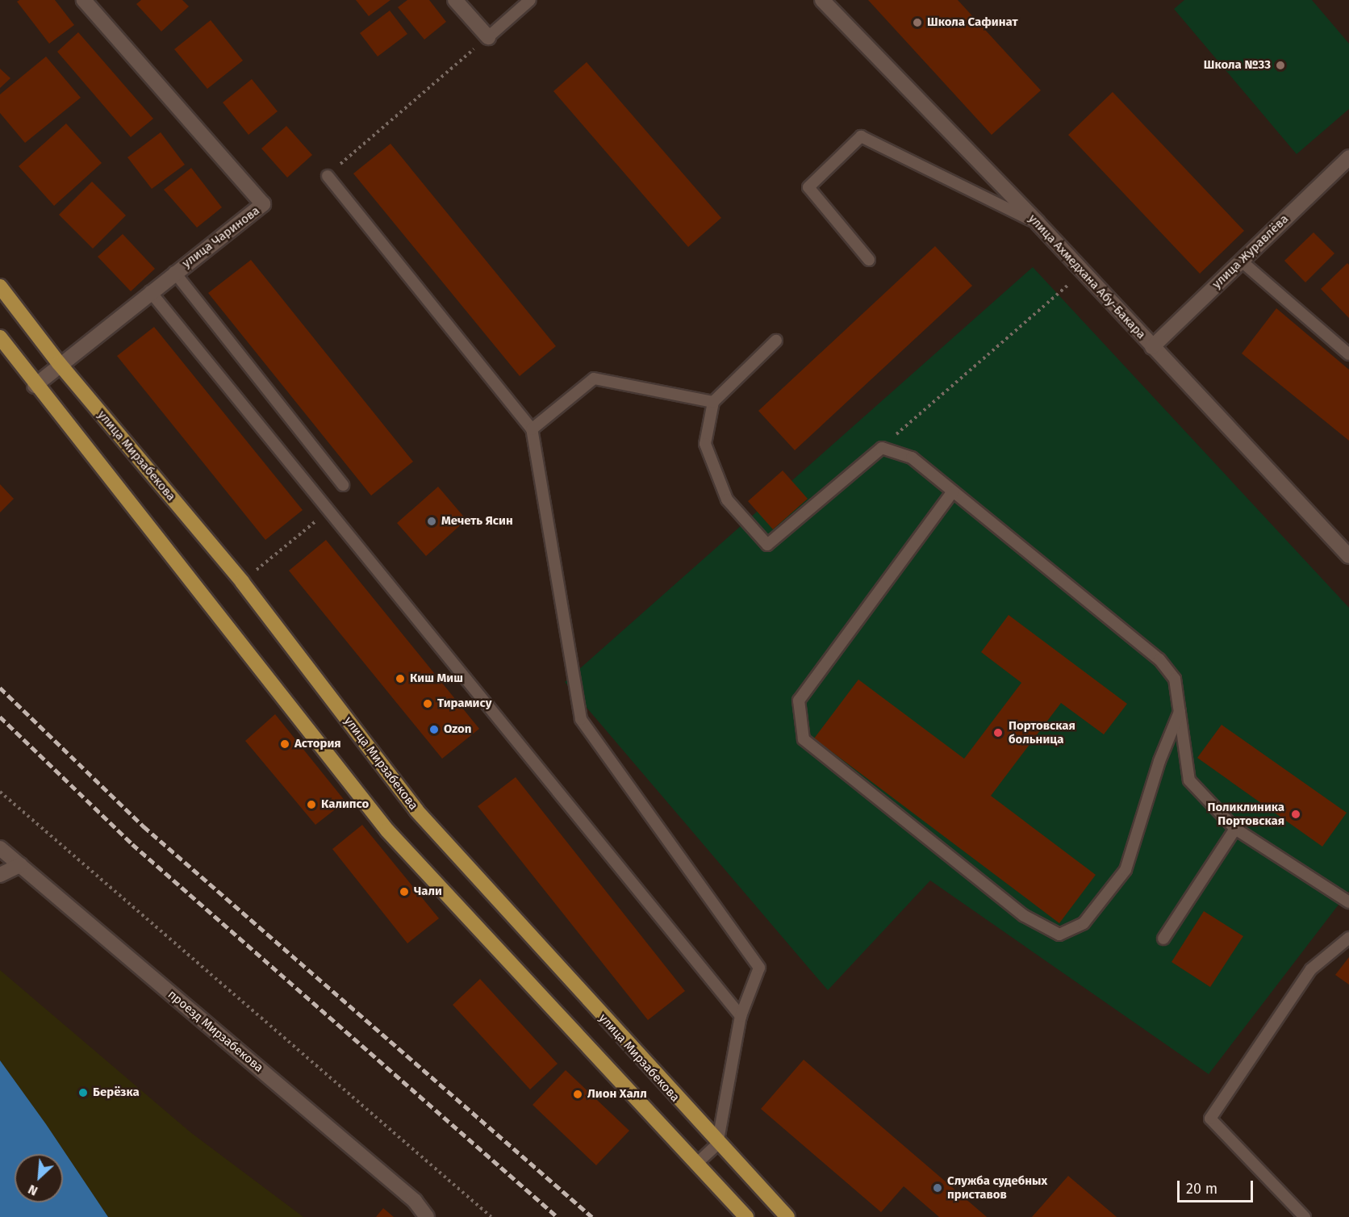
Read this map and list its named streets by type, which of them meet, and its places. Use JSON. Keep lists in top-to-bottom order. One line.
{"streets":{"main road":["улица Мирзабекова"],"street":["улица Чаринова","улица Журавлёва","улица Ахмедхана Абу-Бакара","проезд Мирзабекова"]},"crossings":[["улица Чаринова","улица Мирзабекова"],["улица Журавлёва","улица Ахмедхана Абу-Бакара"]],"places":["Школа Сафинат","Школа №33","Мечеть Ясин","Киш Миш","Тирамису","Ozon","Портовская больница","Астория","Калипсо","Поликлиника Портовская","Чали","Берёзка","Лион Халл","Служба судебных приставов"],"scale_bar":"20 m","north":"bottom left"}
